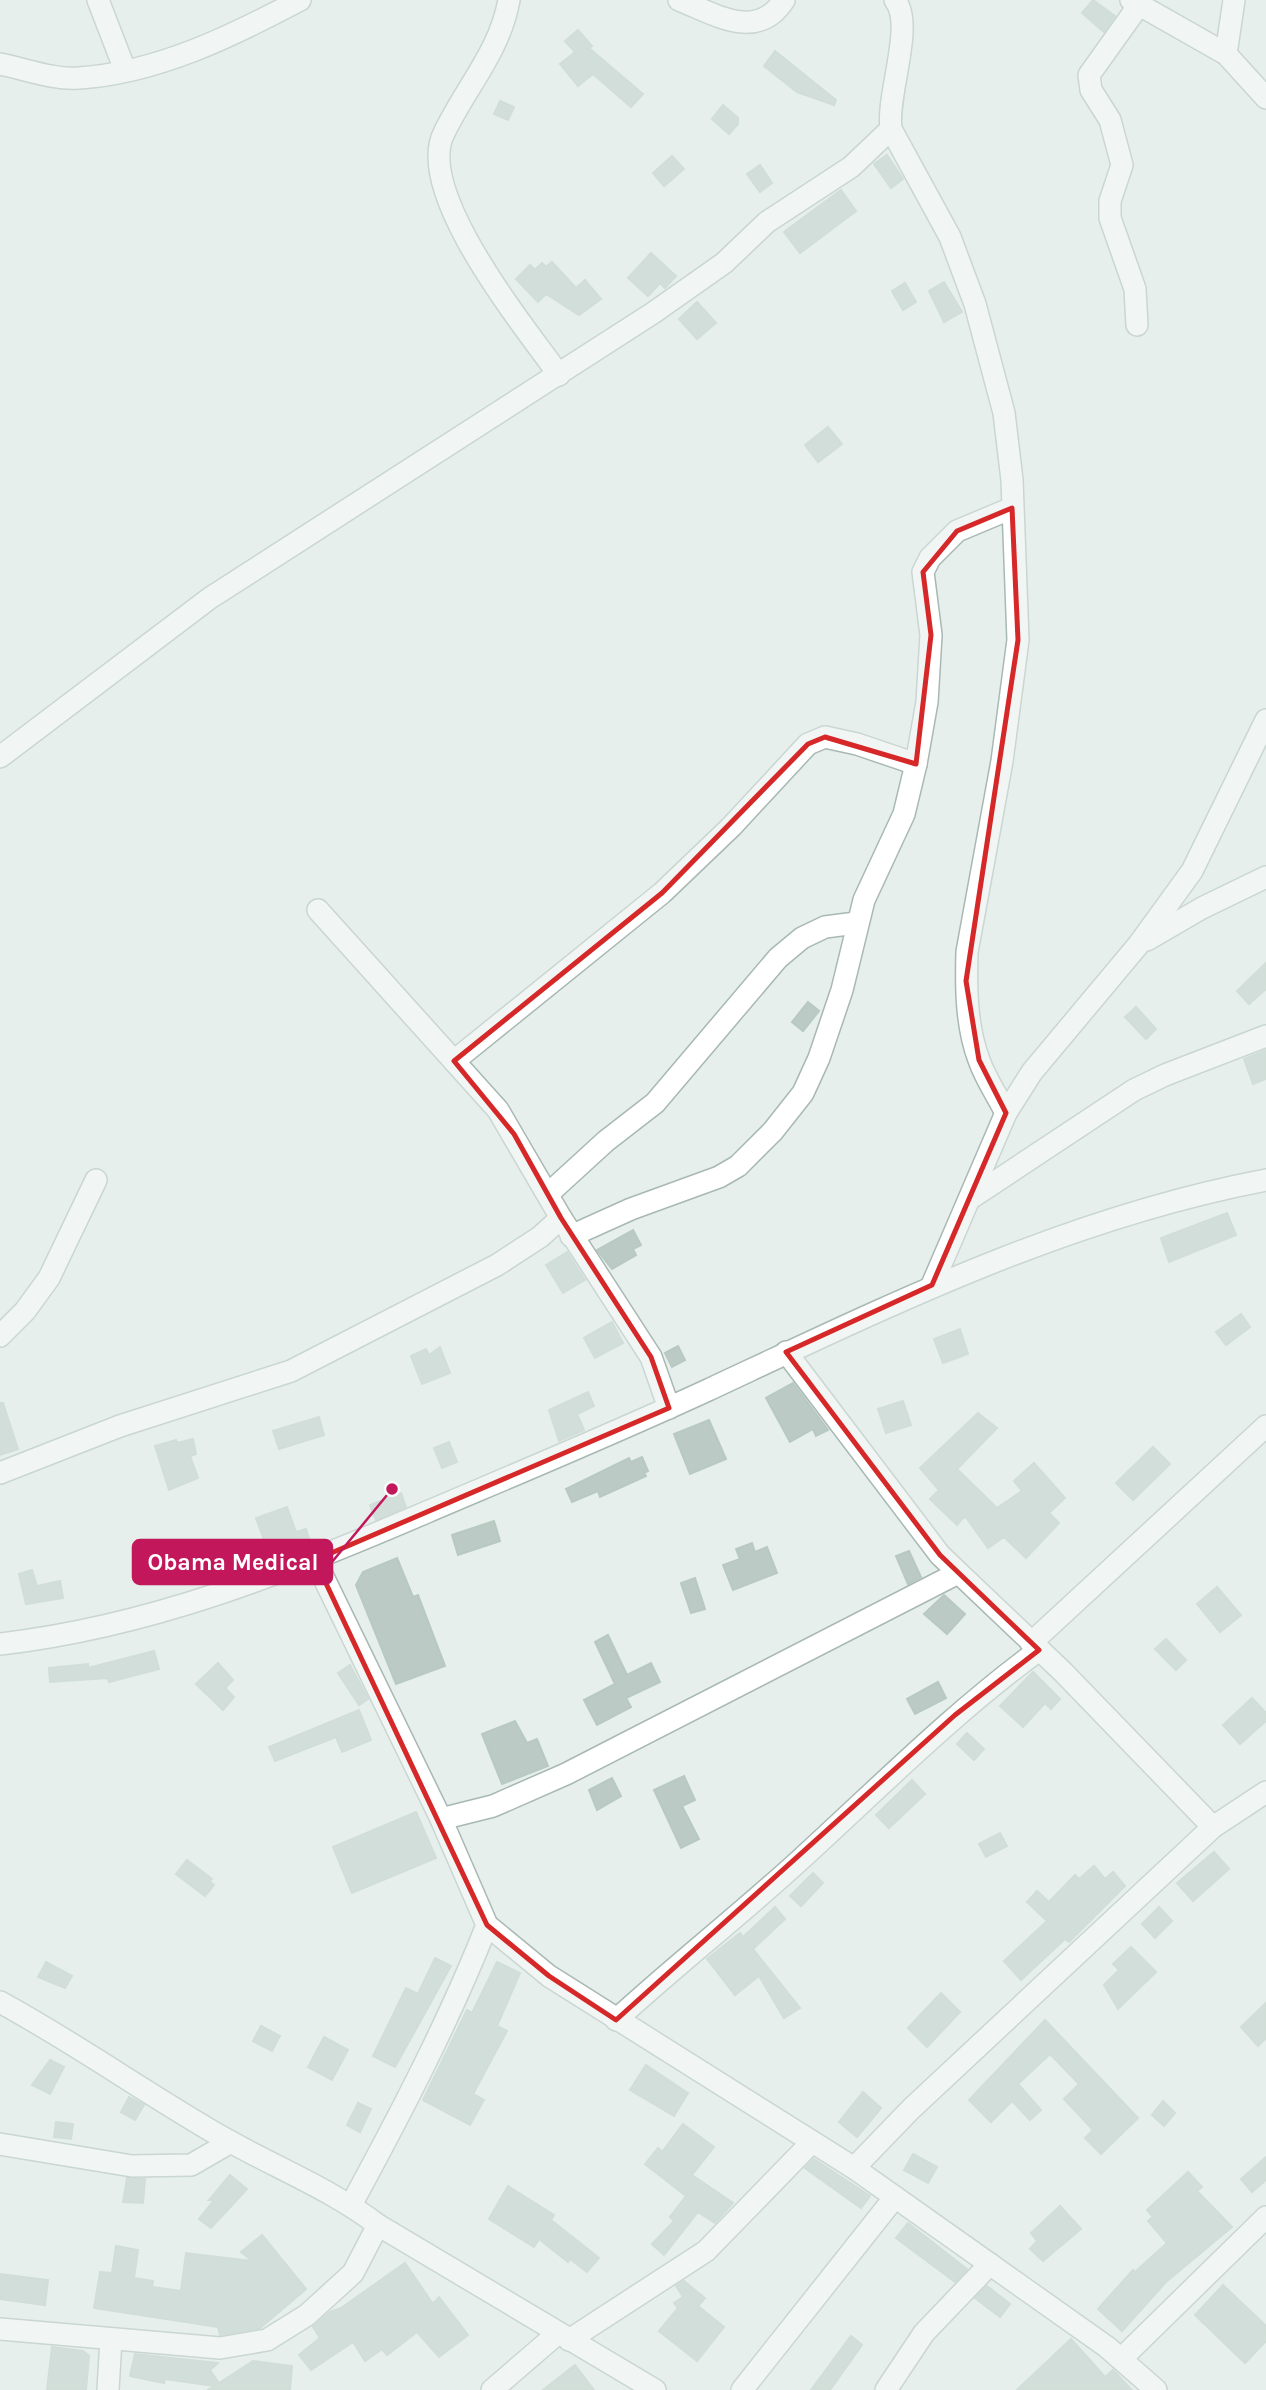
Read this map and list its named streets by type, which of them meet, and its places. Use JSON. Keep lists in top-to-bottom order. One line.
{"places":["Obama Medical"]}
